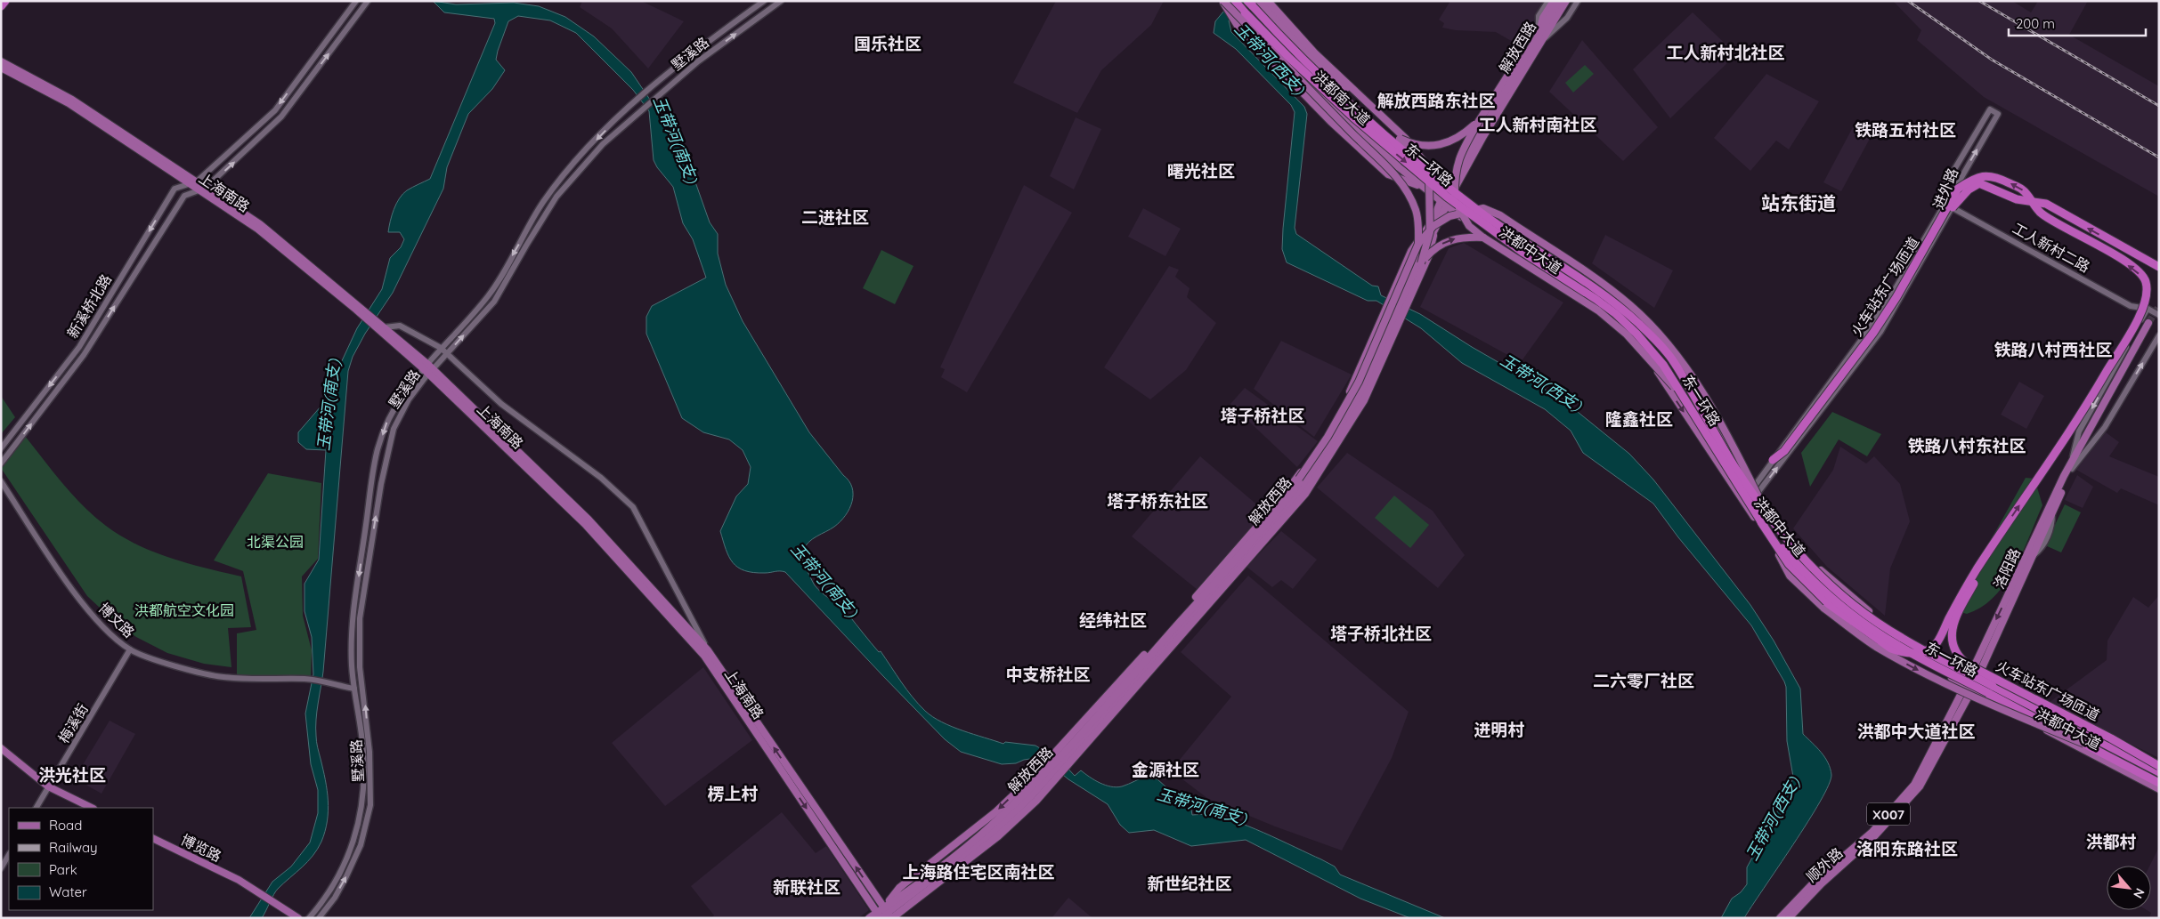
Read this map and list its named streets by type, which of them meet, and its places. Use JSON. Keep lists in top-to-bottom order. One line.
{"streets":{"highway":["东一环路","火车站东广场匝道"],"main road":["解放西路","洪都南大道","上海南路","洪都中大道","洛阳路","X007","博览路","顺外路"],"street":["墅溪路","进外路","工人新村二路","新溪桥北路","博文路","梅溪街"]},"crossings":[["解放西路","洪都南大道"],["解放西路","上海南路"],["解放西路","洪都中大道"],["墅溪路","上海南路"],["墅溪路","博文路"],["洪都南大道","东一环路"],["洪都南大道","洪都中大道"],["东一环路","洪都中大道"],["东一环路","火车站东广场匝道"],["进外路","工人新村二路"],["进外路","洪都中大道"],["进外路","火车站东广场匝道"],["上海南路","新溪桥北路"],["工人新村二路","火车站东广场匝道"],["工人新村二路","洛阳路"],["洪都中大道","火车站东广场匝道"],["洪都中大道","洛阳路"],["洪都中大道","顺外路"],["洛阳路","顺外路"],["博文路","梅溪街"]],"districts":["国乐社区","工人新村北社区","解放西路东社区","工人新村南社区","铁路五村社区","曙光社区","站东街道","二进社区","铁路八村西社区","塔子桥社区","隆鑫社区","铁路八村东社区","塔子桥东社区","经纬社区","塔子桥北社区","中支桥社区","二六零厂社区","进明村","洪都中大道社区","金源社区","洪光社区","楞上村","洪都村","洛阳东路社区","上海路住宅区南社区","新世纪社区","新联社区"],"water":["玉带河(西支)","玉带河(南支)"],"parks":["北渠公园","洪都航空文化园"],"legend":["Road","Railway","Park","Water"],"scale_bar":"200 m","north":"bottom right"}
